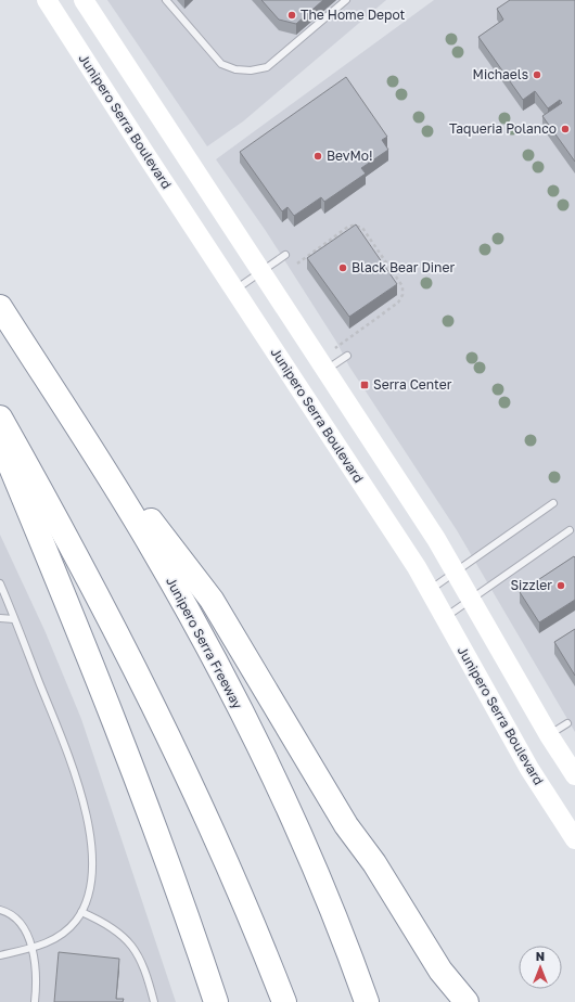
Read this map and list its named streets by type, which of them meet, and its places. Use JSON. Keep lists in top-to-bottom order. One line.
{"streets":{"highway":["Junipero Serra Freeway"],"main road":["Junipero Serra Boulevard"]},"places":{"other":["The Home Depot","Michaels","Taqueria Polanco","BevMo!","Black Bear Diner","Sizzler"],"transit":["Serra Center"]},"north":"top"}
